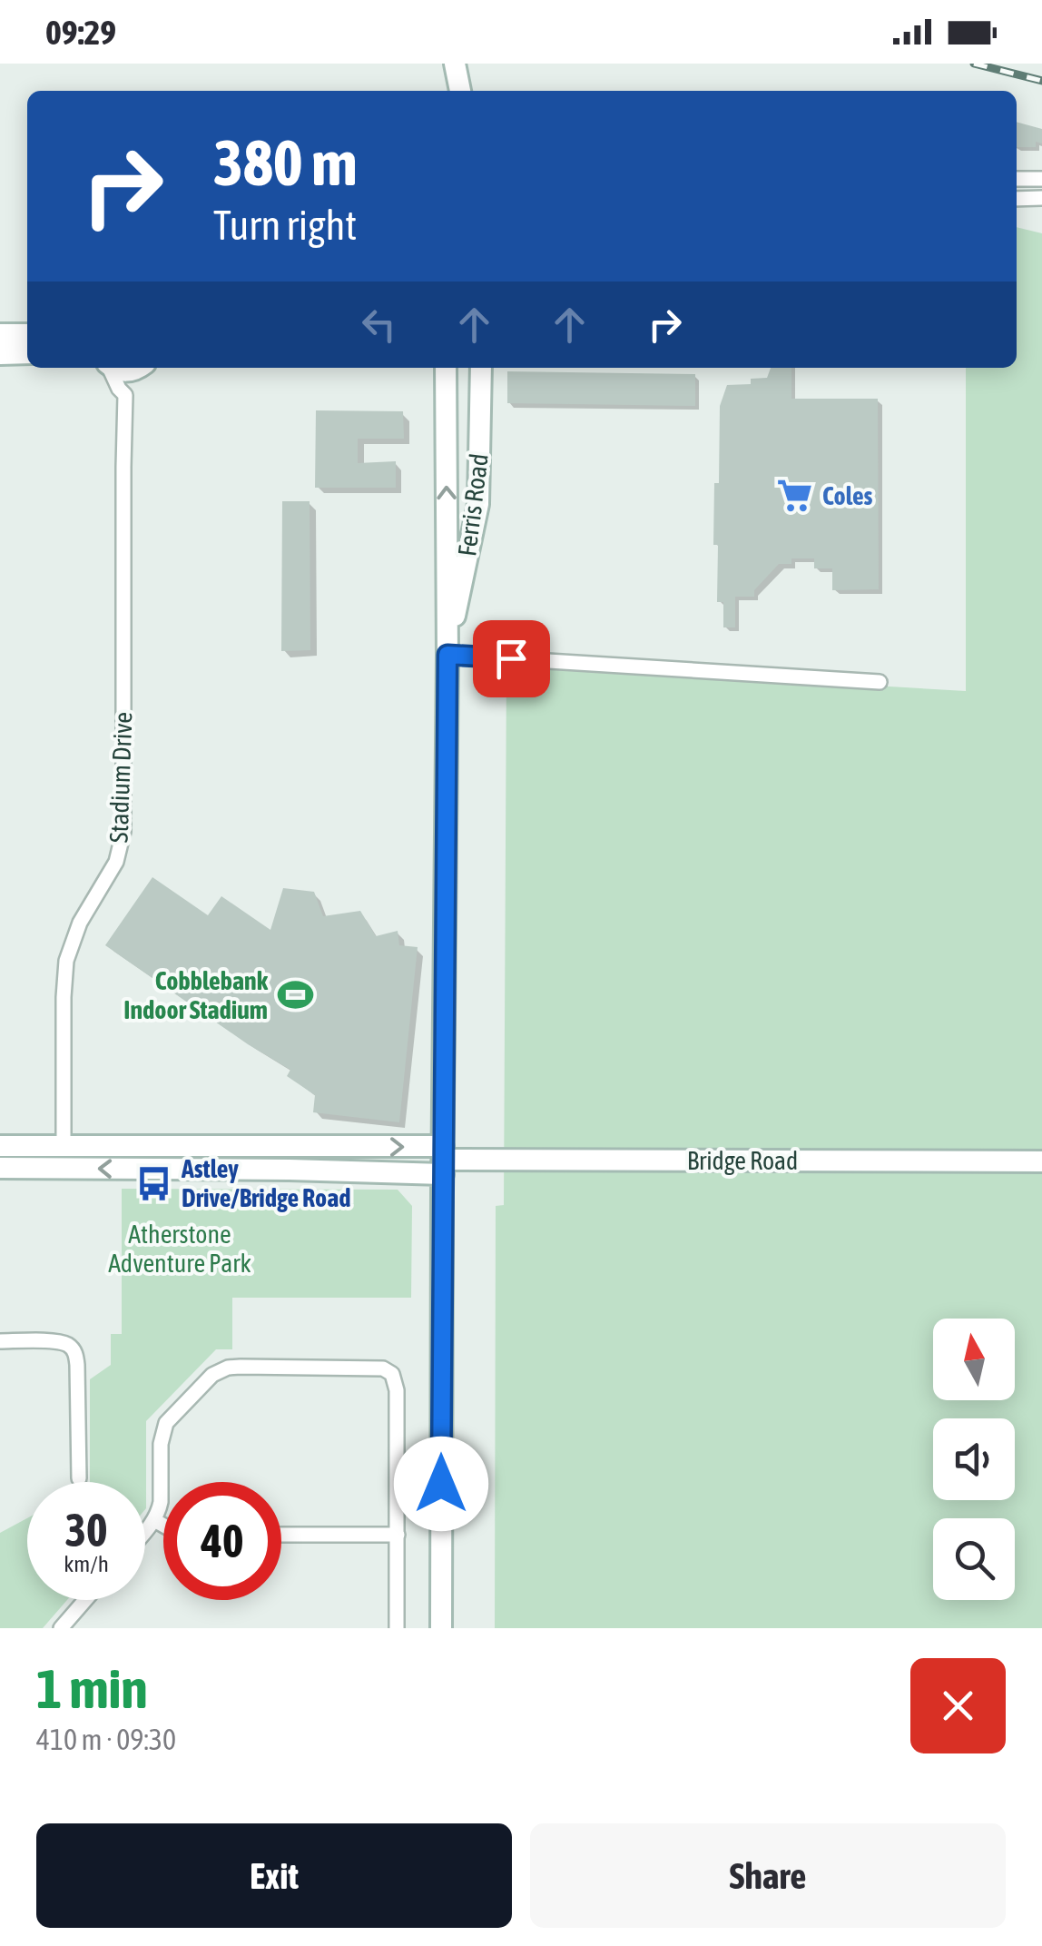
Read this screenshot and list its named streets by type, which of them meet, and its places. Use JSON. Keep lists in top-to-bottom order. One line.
{"streets":{"street":["Ferris Road","Stadium Drive","Bridge Road"]},"crossings":[["Ferris Road","Bridge Road"],["Stadium Drive","Bridge Road"]],"parks":["Atherstone Adventure Park"],"places":{"supermarket":["Coles"],"sports":["Cobblebank Indoor Stadium"],"bus stop":["Astley Drive/Bridge Road"]},"north":"top","page":{"status":"09:29","turn":["380 m","Turn right"],"speed":"30 km/h","limit":"40","heading":["1 min","410 m · 09:30"],"buttons":["Exit","Share"]}}
